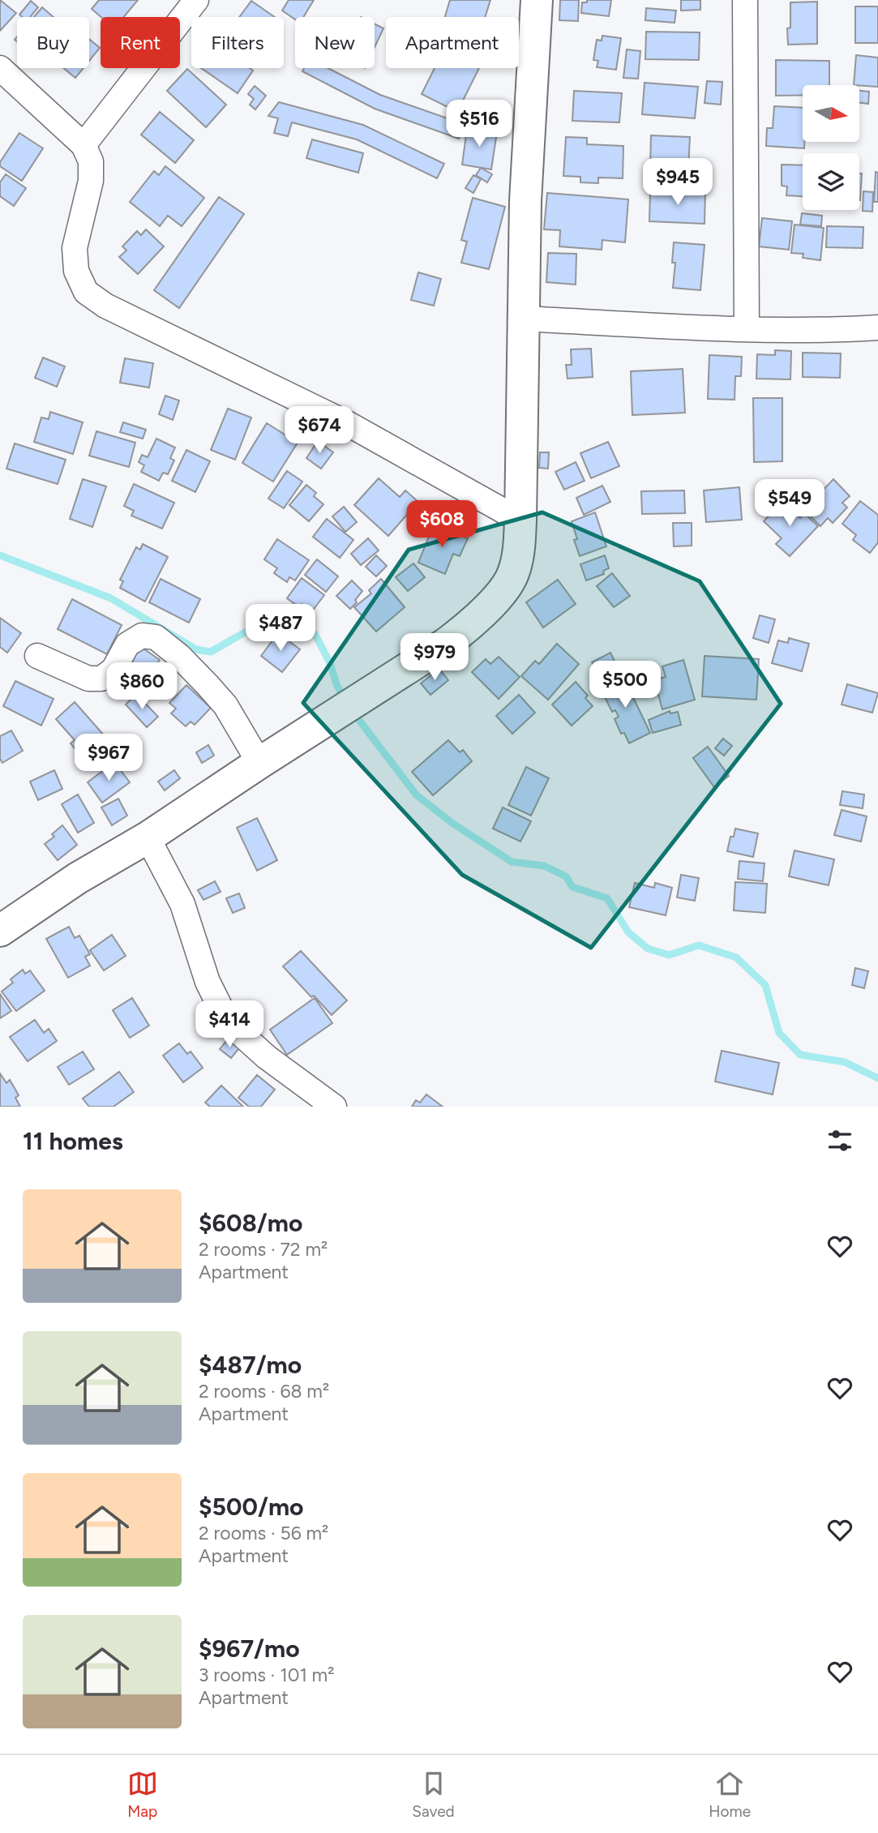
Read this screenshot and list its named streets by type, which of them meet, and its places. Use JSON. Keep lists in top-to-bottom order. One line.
{"north":"right","page":{"chip":["Buy","Rent","Filters","New","Apartment"],"price":["$516","$945","$674","$549","$608","$487","$979","$500","$860","$967","$414"],"heading":"11 homes","list":[{"name":"$608/mo","note":"2 rooms · 72 m² · Apartment"},{"name":"$487/mo","note":"2 rooms · 68 m² · Apartment"},{"name":"$500/mo","note":"2 rooms · 56 m² · Apartment"},{"name":"$967/mo","note":"3 rooms · 101 m² · Apartment"}],"tabs":["Map","Saved","Home"]}}
